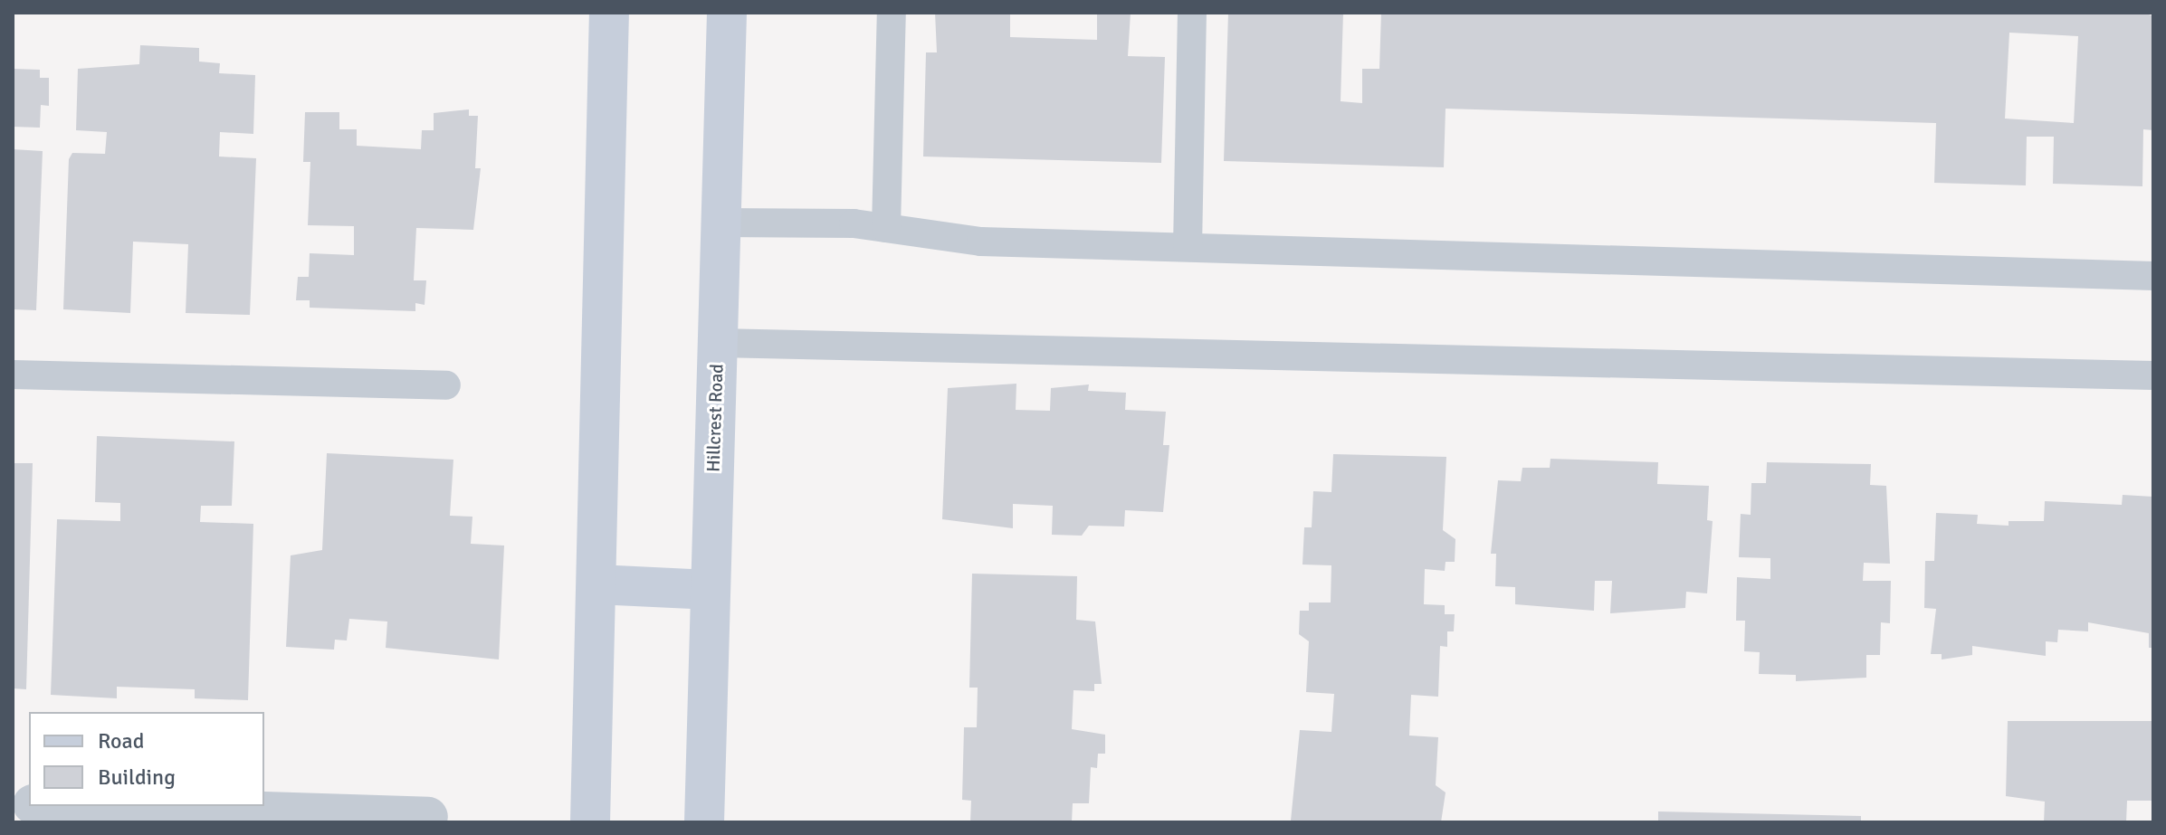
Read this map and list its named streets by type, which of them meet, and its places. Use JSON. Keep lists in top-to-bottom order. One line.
{"streets":{"main road":["Hillcrest Road"]},"legend":["Road","Building"]}
